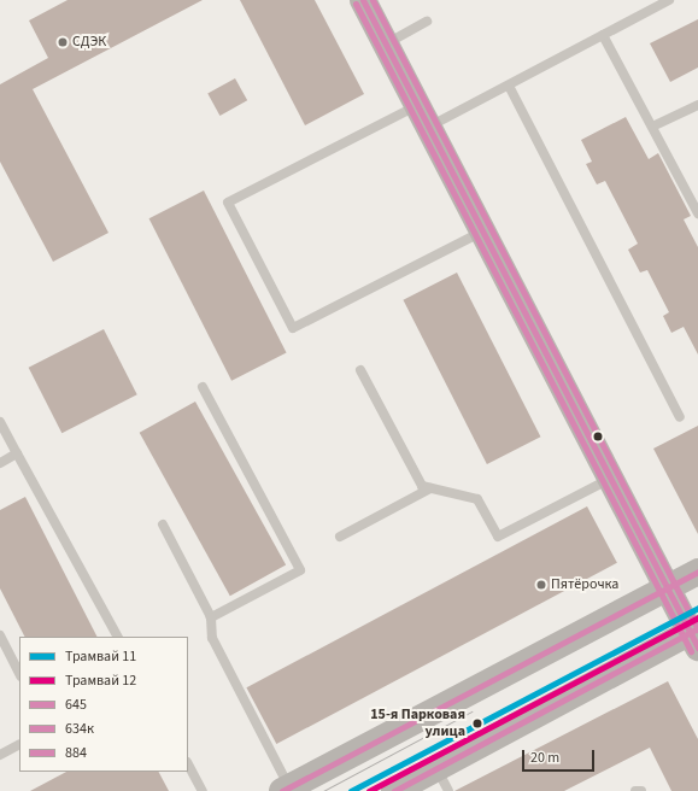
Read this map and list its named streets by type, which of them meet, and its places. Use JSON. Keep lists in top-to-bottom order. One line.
{"places":["СДЭК","Пятёрочка","15-я Парковая улица"],"lines":["transit line 645","transit line 884","transit line 634к","tram line 11","tram line 12"],"legend":["Трамвай 11","Трамвай 12","645","634к","884"],"scale_bar":"20 m"}
